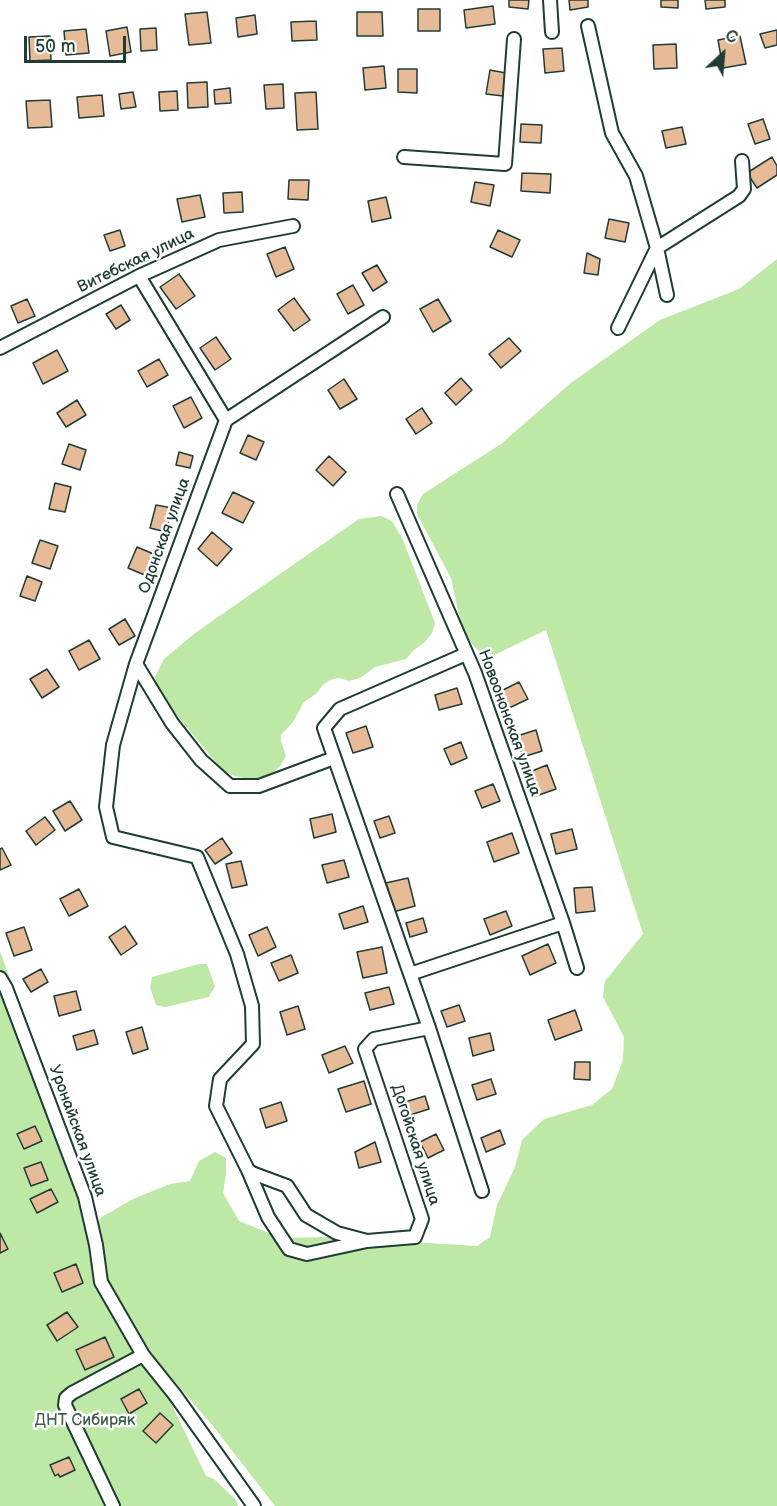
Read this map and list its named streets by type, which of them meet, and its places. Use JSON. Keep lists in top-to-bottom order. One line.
{"streets":{"street":["Витебская улица","Одонская улица","Новоононская улица","Уронайская улица","Догойская улица"]},"crossings":[["Одонская улица","Догойская улица"]],"parks":["ДНТ Сибиряк"],"scale_bar":"50 m","north":"top right"}
